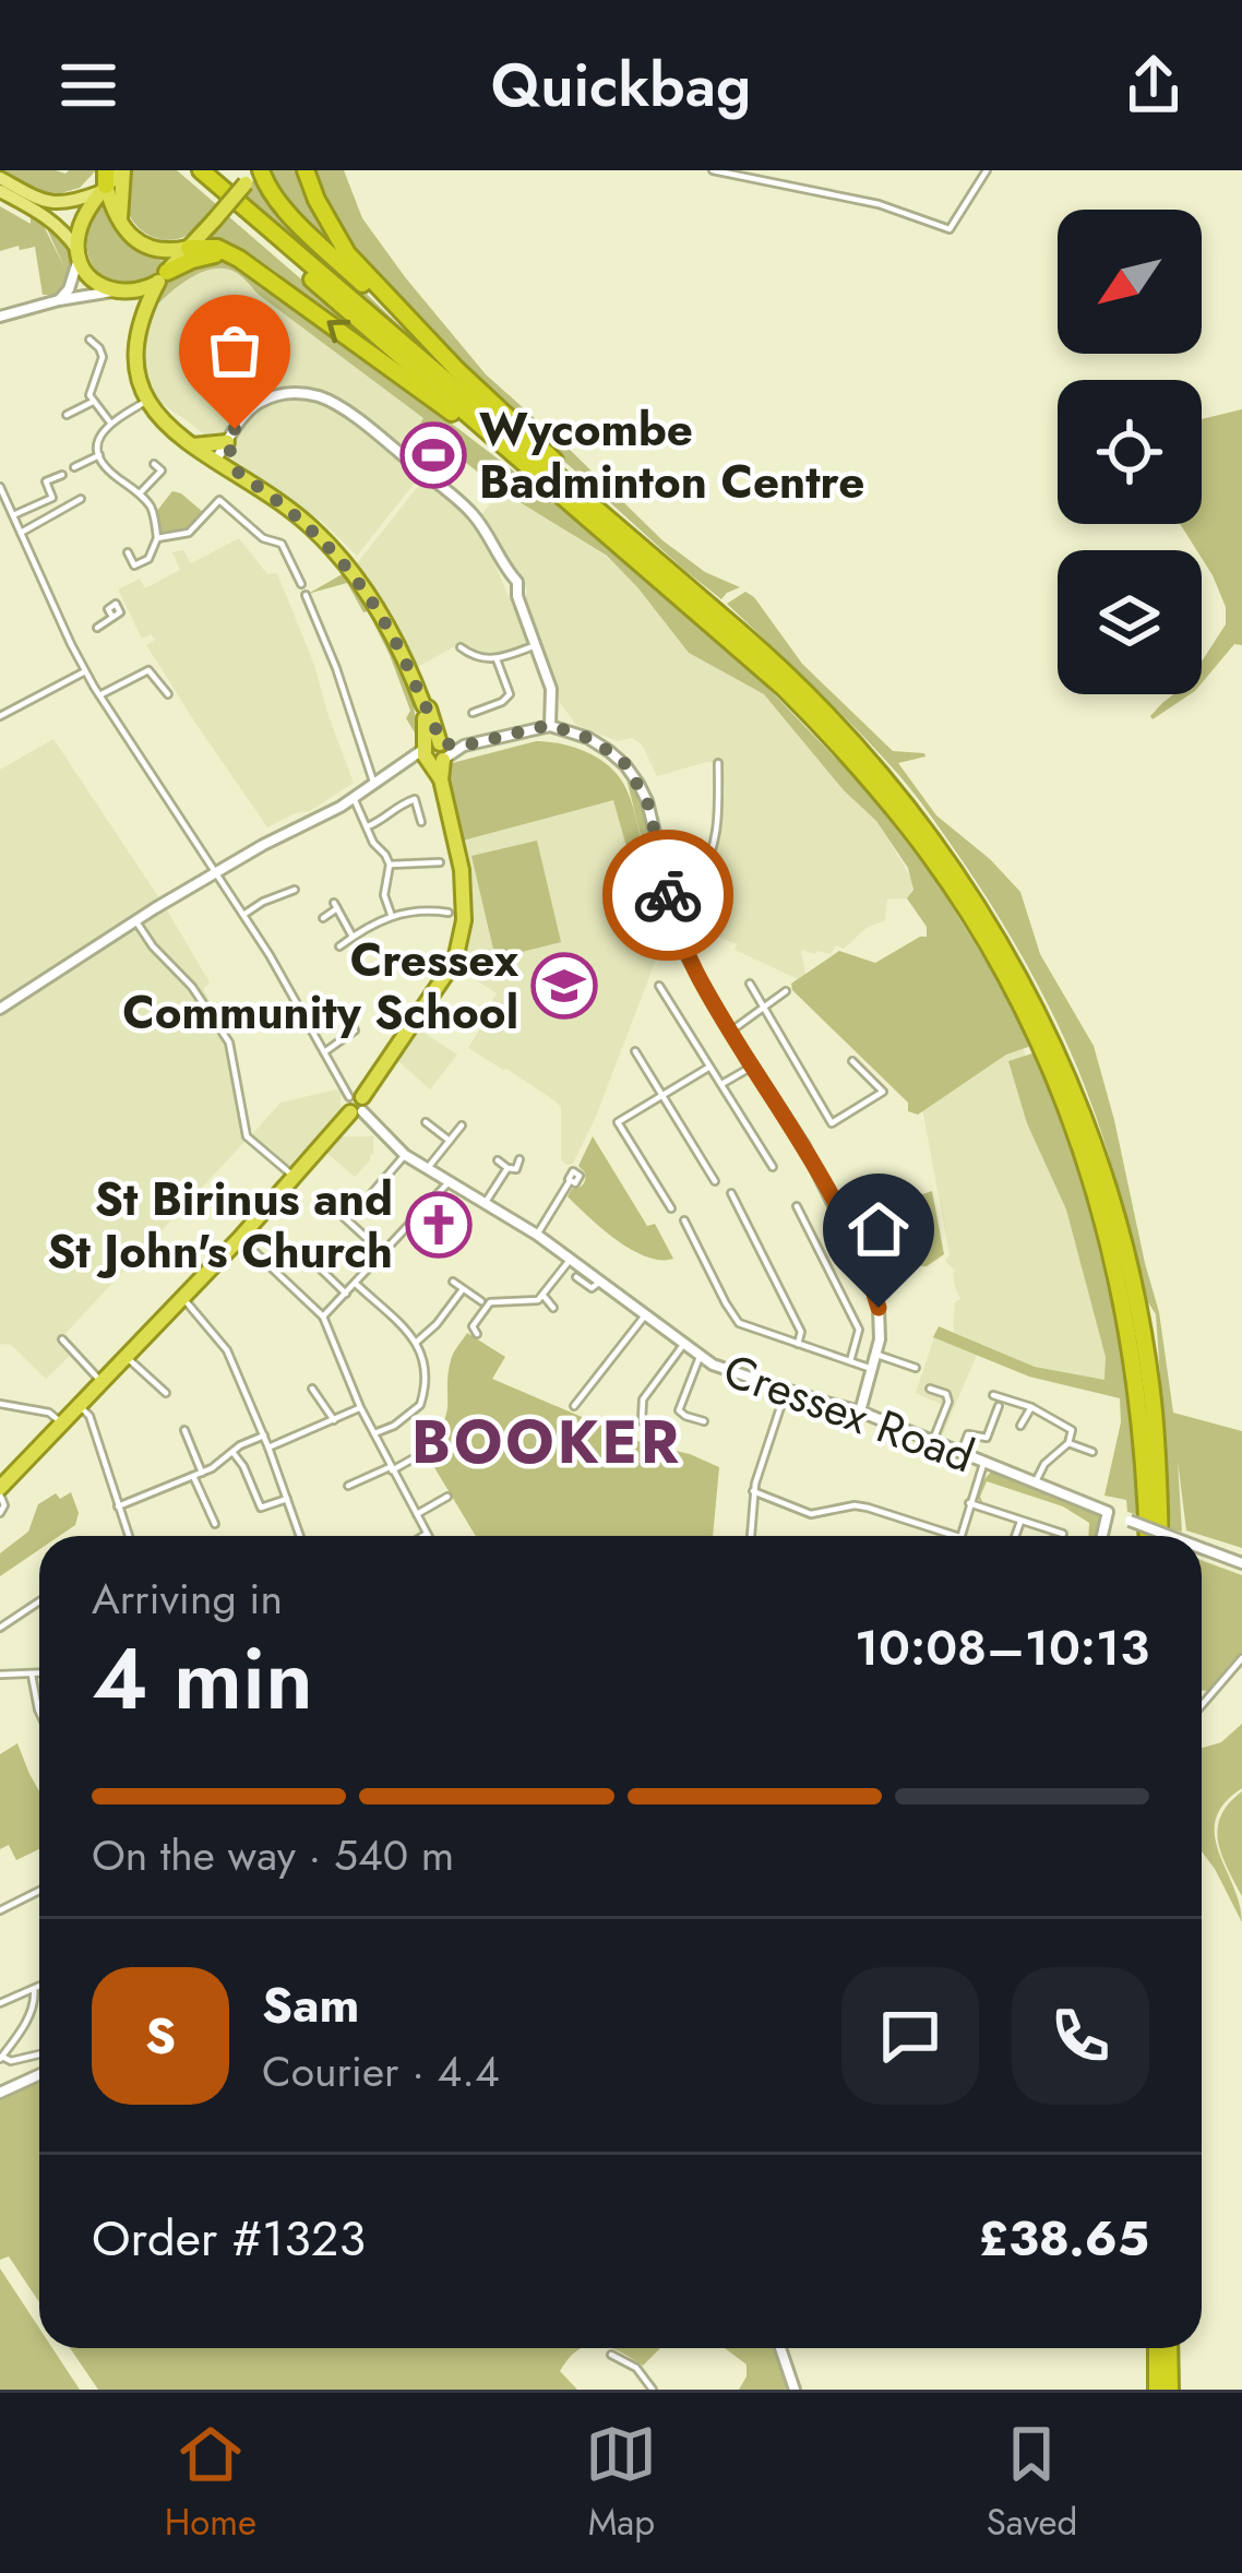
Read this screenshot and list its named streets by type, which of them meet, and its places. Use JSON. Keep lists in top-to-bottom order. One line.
{"streets":{"street":["Cressex Road"]},"districts":["BOOKER"],"places":{"sports":["Wycombe Badminton Centre"],"school or university":["Cressex Community School"],"church":["St Birinus and St John's Church"]},"north":"bottom left","page":{"header":"Quickbag","heading":["4 min","Arriving in","10:08–10:13"],"panel":["Sam","Courier · 4.4","Order #1323","£38.65"],"bar":"On the way · 540 m","round":"S","tabs":["Home","Map","Saved"]}}
